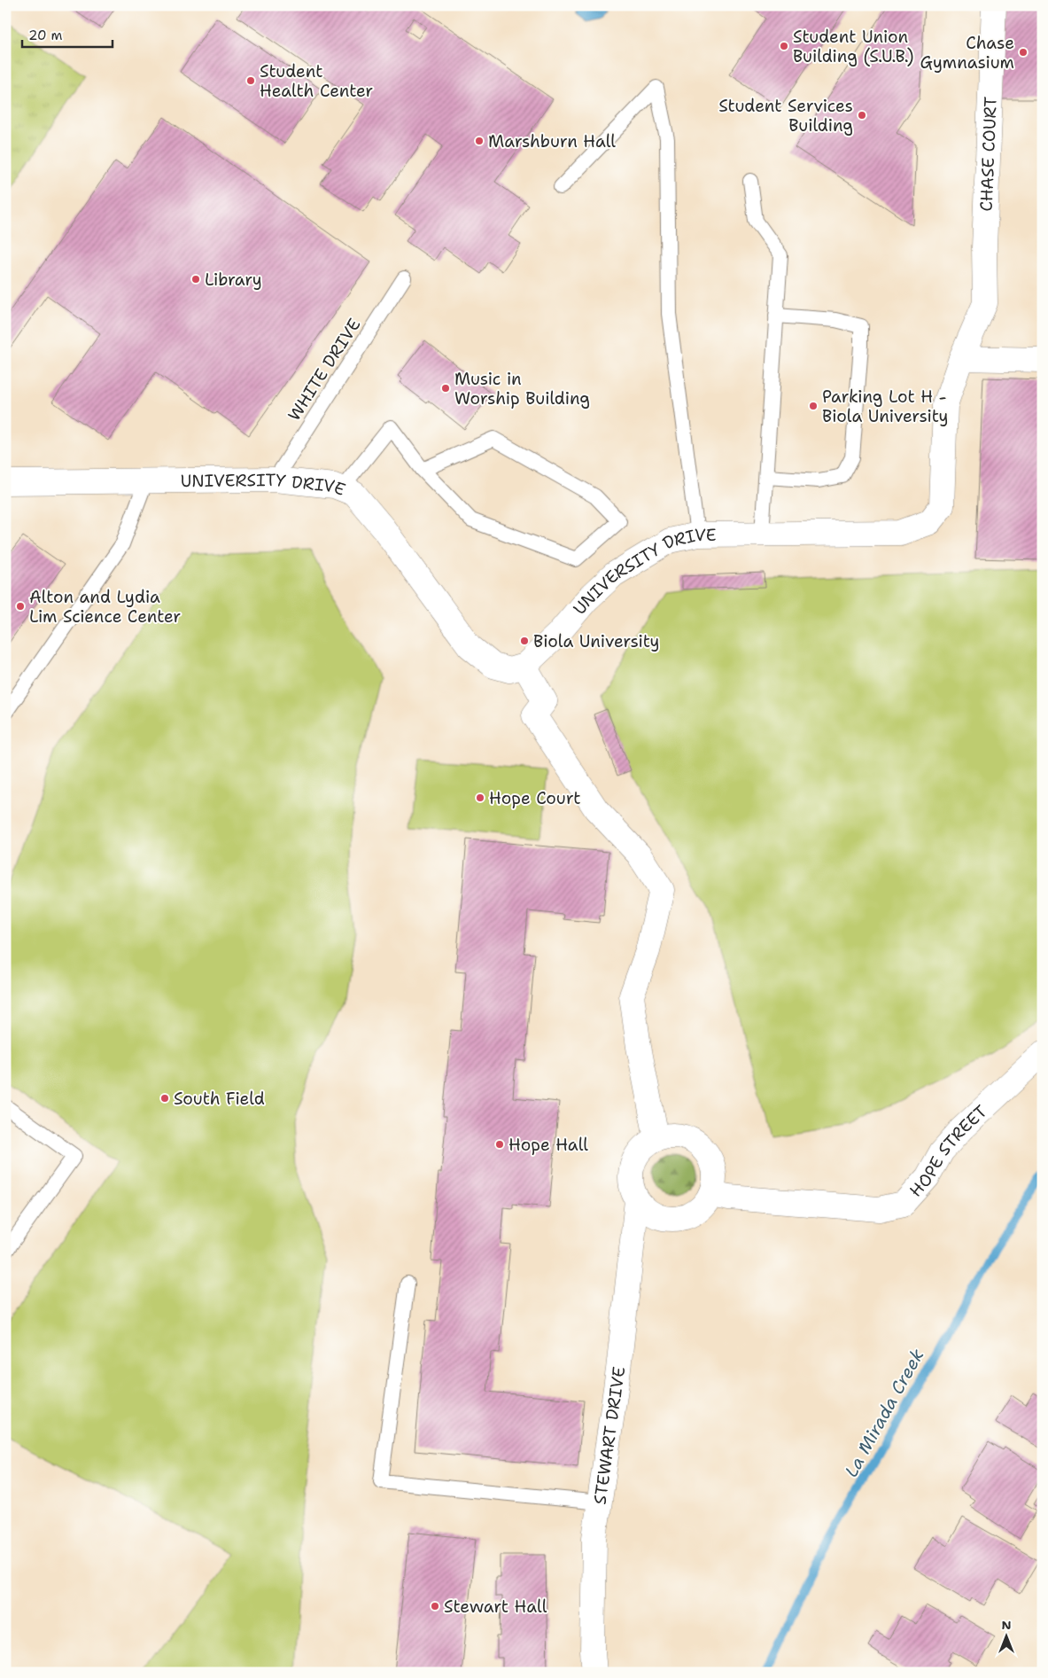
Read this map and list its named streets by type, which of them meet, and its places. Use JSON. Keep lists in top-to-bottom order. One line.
{"streets":{"street":["CHASE COURT","UNIVERSITY DRIVE","HOPE STREET","STEWART DRIVE"],"lane":["WHITE DRIVE"]},"crossings":[["CHASE COURT","UNIVERSITY DRIVE"],["WHITE DRIVE","UNIVERSITY DRIVE"],["HOPE STREET","STEWART DRIVE"]],"water":["La Mirada Creek"],"places":["Student Union Building (S.U.B.)","Chase Gymnasium","Student Health Center","Student Services Building","Marshburn Hall","Library","Music in Worship Building","Parking Lot H - Biola University","Alton and Lydia Lim Science Center","Biola University","Hope Court","South Field","Hope Hall","Stewart Hall"],"scale_bar":"20 m","north":"top"}
